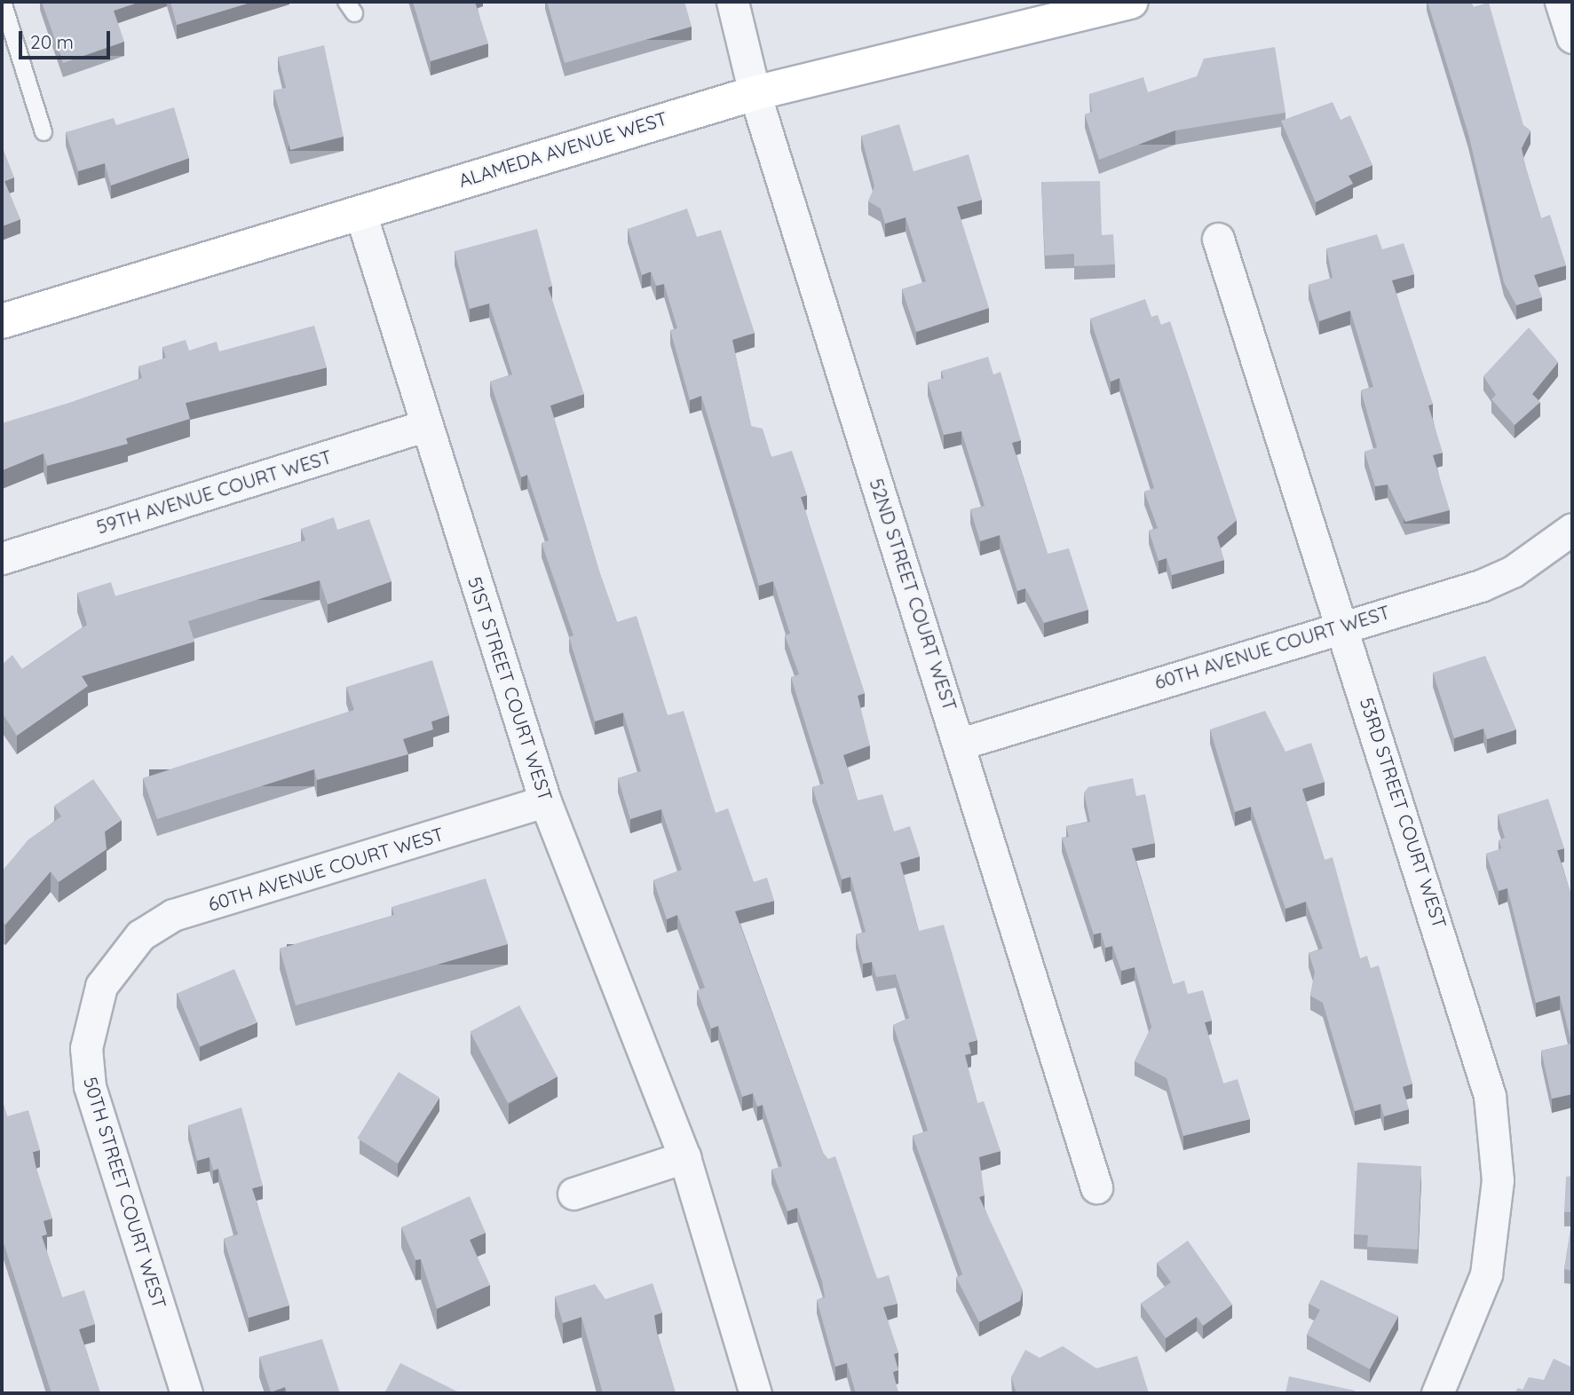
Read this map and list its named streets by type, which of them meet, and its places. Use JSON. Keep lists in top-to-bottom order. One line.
{"streets":{"street":["ALAMEDA AVENUE WEST","59TH AVENUE COURT WEST","52ND STREET COURT WEST","60TH AVENUE COURT WEST","51ST STREET COURT WEST","53RD STREET COURT WEST","50TH STREET COURT WEST"]},"crossings":[["ALAMEDA AVENUE WEST","52ND STREET COURT WEST"],["ALAMEDA AVENUE WEST","51ST STREET COURT WEST"],["59TH AVENUE COURT WEST","51ST STREET COURT WEST"],["52ND STREET COURT WEST","60TH AVENUE COURT WEST"],["60TH AVENUE COURT WEST","51ST STREET COURT WEST"],["60TH AVENUE COURT WEST","53RD STREET COURT WEST"],["60TH AVENUE COURT WEST","50TH STREET COURT WEST"]],"scale_bar":"20 m"}
